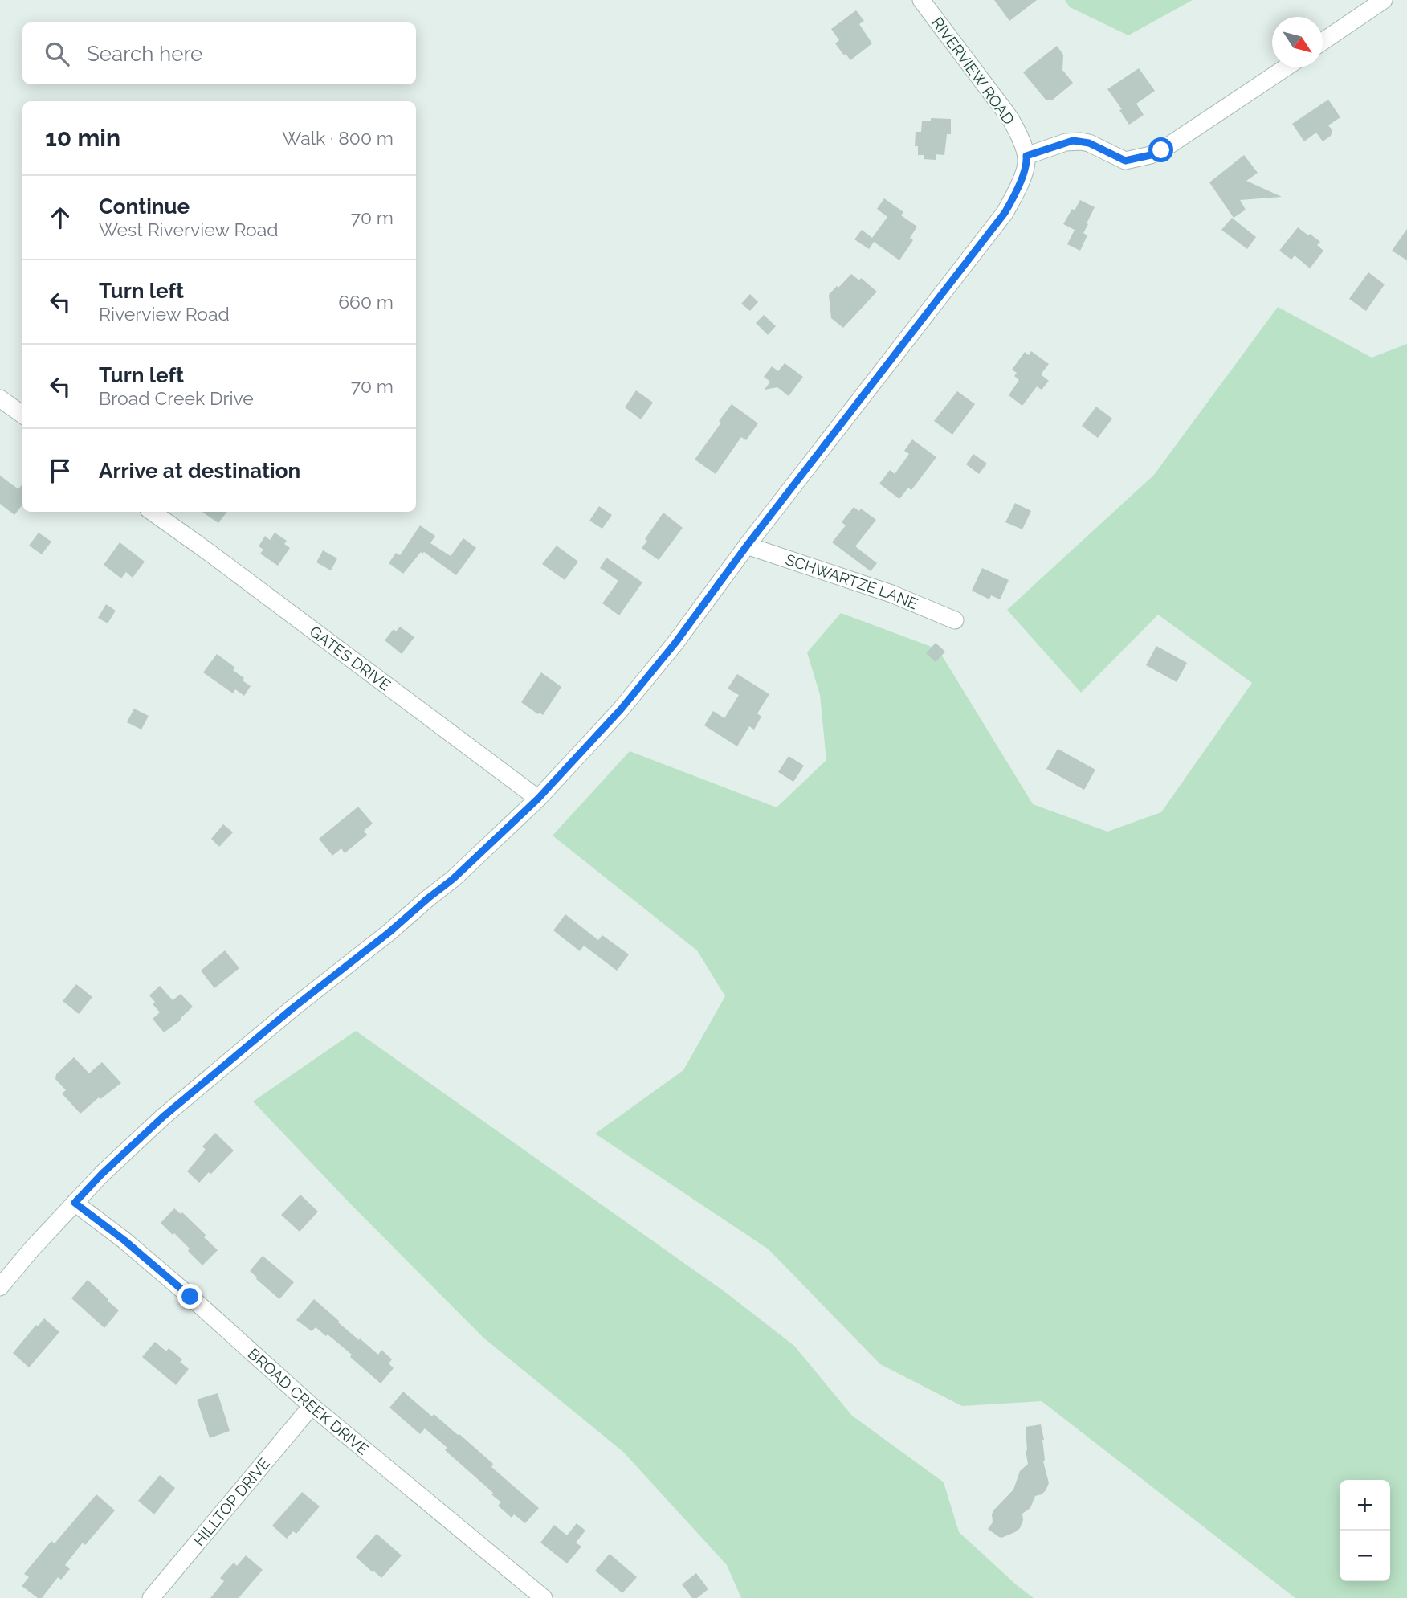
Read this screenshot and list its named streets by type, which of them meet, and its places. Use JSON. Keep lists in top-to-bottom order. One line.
{"streets":{"street":["RIVERVIEW ROAD","SCHWARTZE LANE","GATES DRIVE","BROAD CREEK DRIVE","HILLTOP DRIVE"]},"crossings":[["BROAD CREEK DRIVE","HILLTOP DRIVE"]],"north":"bottom right","page":{"search":"Search here","heading":["10 min","Walk · 800 m"],"list":[["Continue","West Riverview Road","70 m"],["Turn left","Riverview Road","660 m"],["Turn left","Broad Creek Drive","70 m"],"Arrive at destination"],"map_buttons":["+","−"]}}
